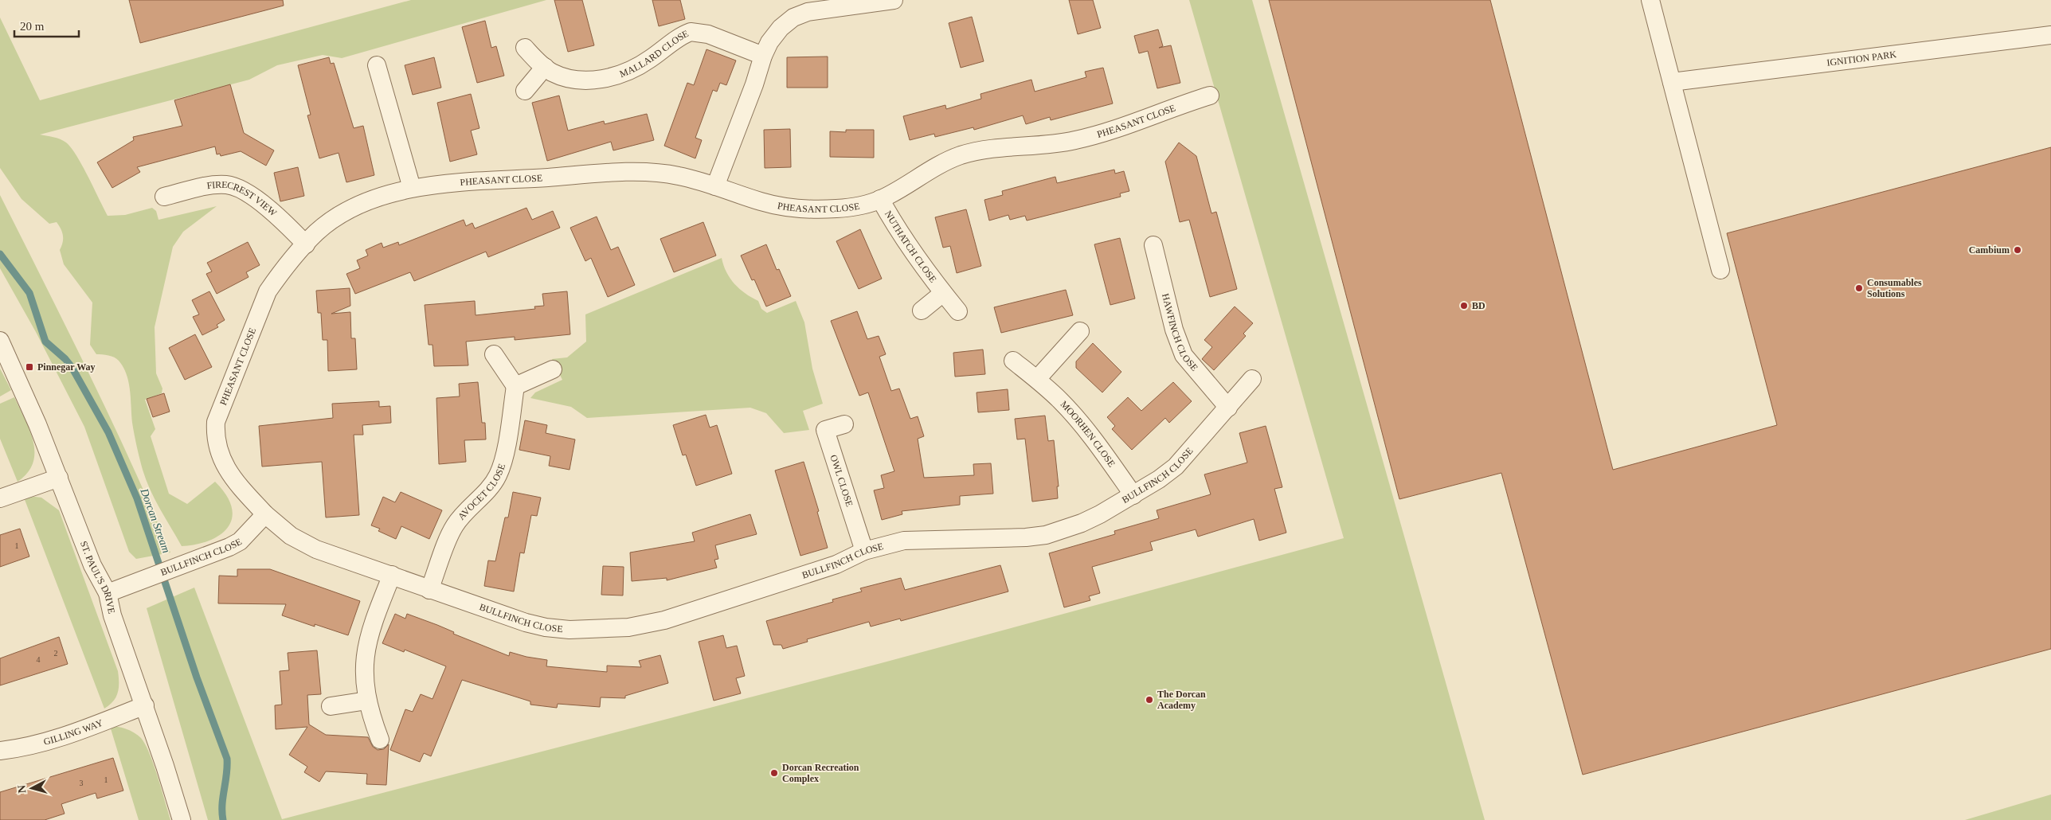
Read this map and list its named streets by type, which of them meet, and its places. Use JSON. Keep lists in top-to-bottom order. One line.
{"streets":{"street":["MALLARD CLOSE","IGNITION PARK","PHEASANT CLOSE","FIRECREST VIEW","NUTHATCH CLOSE","HAWFINCH CLOSE","MOORHEN CLOSE","BULLFINCH CLOSE","OWL CLOSE","AVOCET CLOSE","ST. PAUL'S DRIVE","GILLING WAY"]},"crossings":[["PHEASANT CLOSE","FIRECREST VIEW"],["PHEASANT CLOSE","NUTHATCH CLOSE"],["PHEASANT CLOSE","BULLFINCH CLOSE"],["HAWFINCH CLOSE","BULLFINCH CLOSE"],["MOORHEN CLOSE","BULLFINCH CLOSE"],["BULLFINCH CLOSE","OWL CLOSE"],["BULLFINCH CLOSE","AVOCET CLOSE"],["BULLFINCH CLOSE","ST. PAUL'S DRIVE"],["ST. PAUL'S DRIVE","GILLING WAY"]],"water":["Dorcan Stream"],"places":{"other":["Cambium","Consumables Solutions","BD","The Dorcan Academy","Dorcan Recreation Complex"],"transit":["Pinnegar Way"]},"house_numbers":["1","2","4","1","3"],"scale_bar":"20 m","north":"left"}
